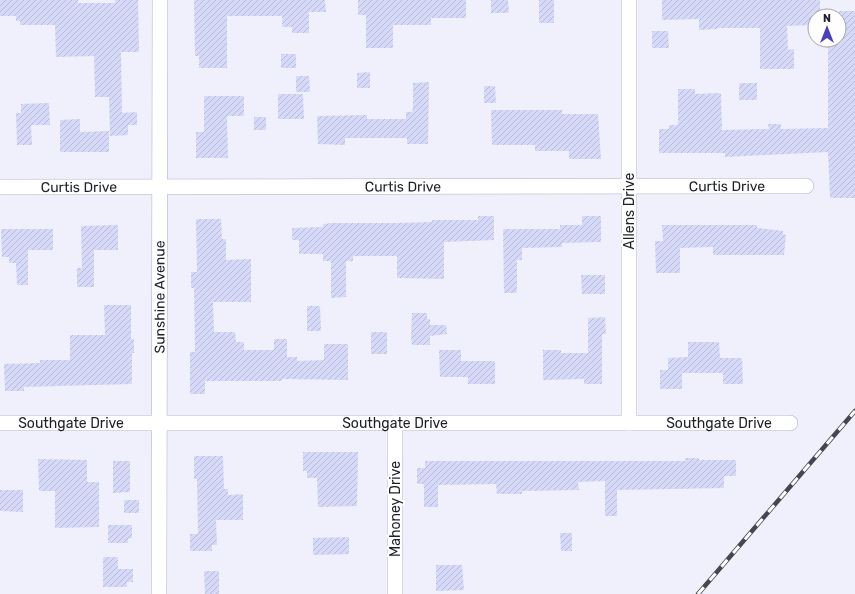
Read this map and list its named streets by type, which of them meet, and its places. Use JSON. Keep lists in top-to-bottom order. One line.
{"streets":{"street":["Curtis Drive","Allens Drive","Sunshine Avenue","Southgate Drive","Mahoney Drive"]},"crossings":[["Curtis Drive","Allens Drive"],["Curtis Drive","Sunshine Avenue"],["Allens Drive","Southgate Drive"],["Sunshine Avenue","Southgate Drive"],["Southgate Drive","Mahoney Drive"]],"north":"top"}
